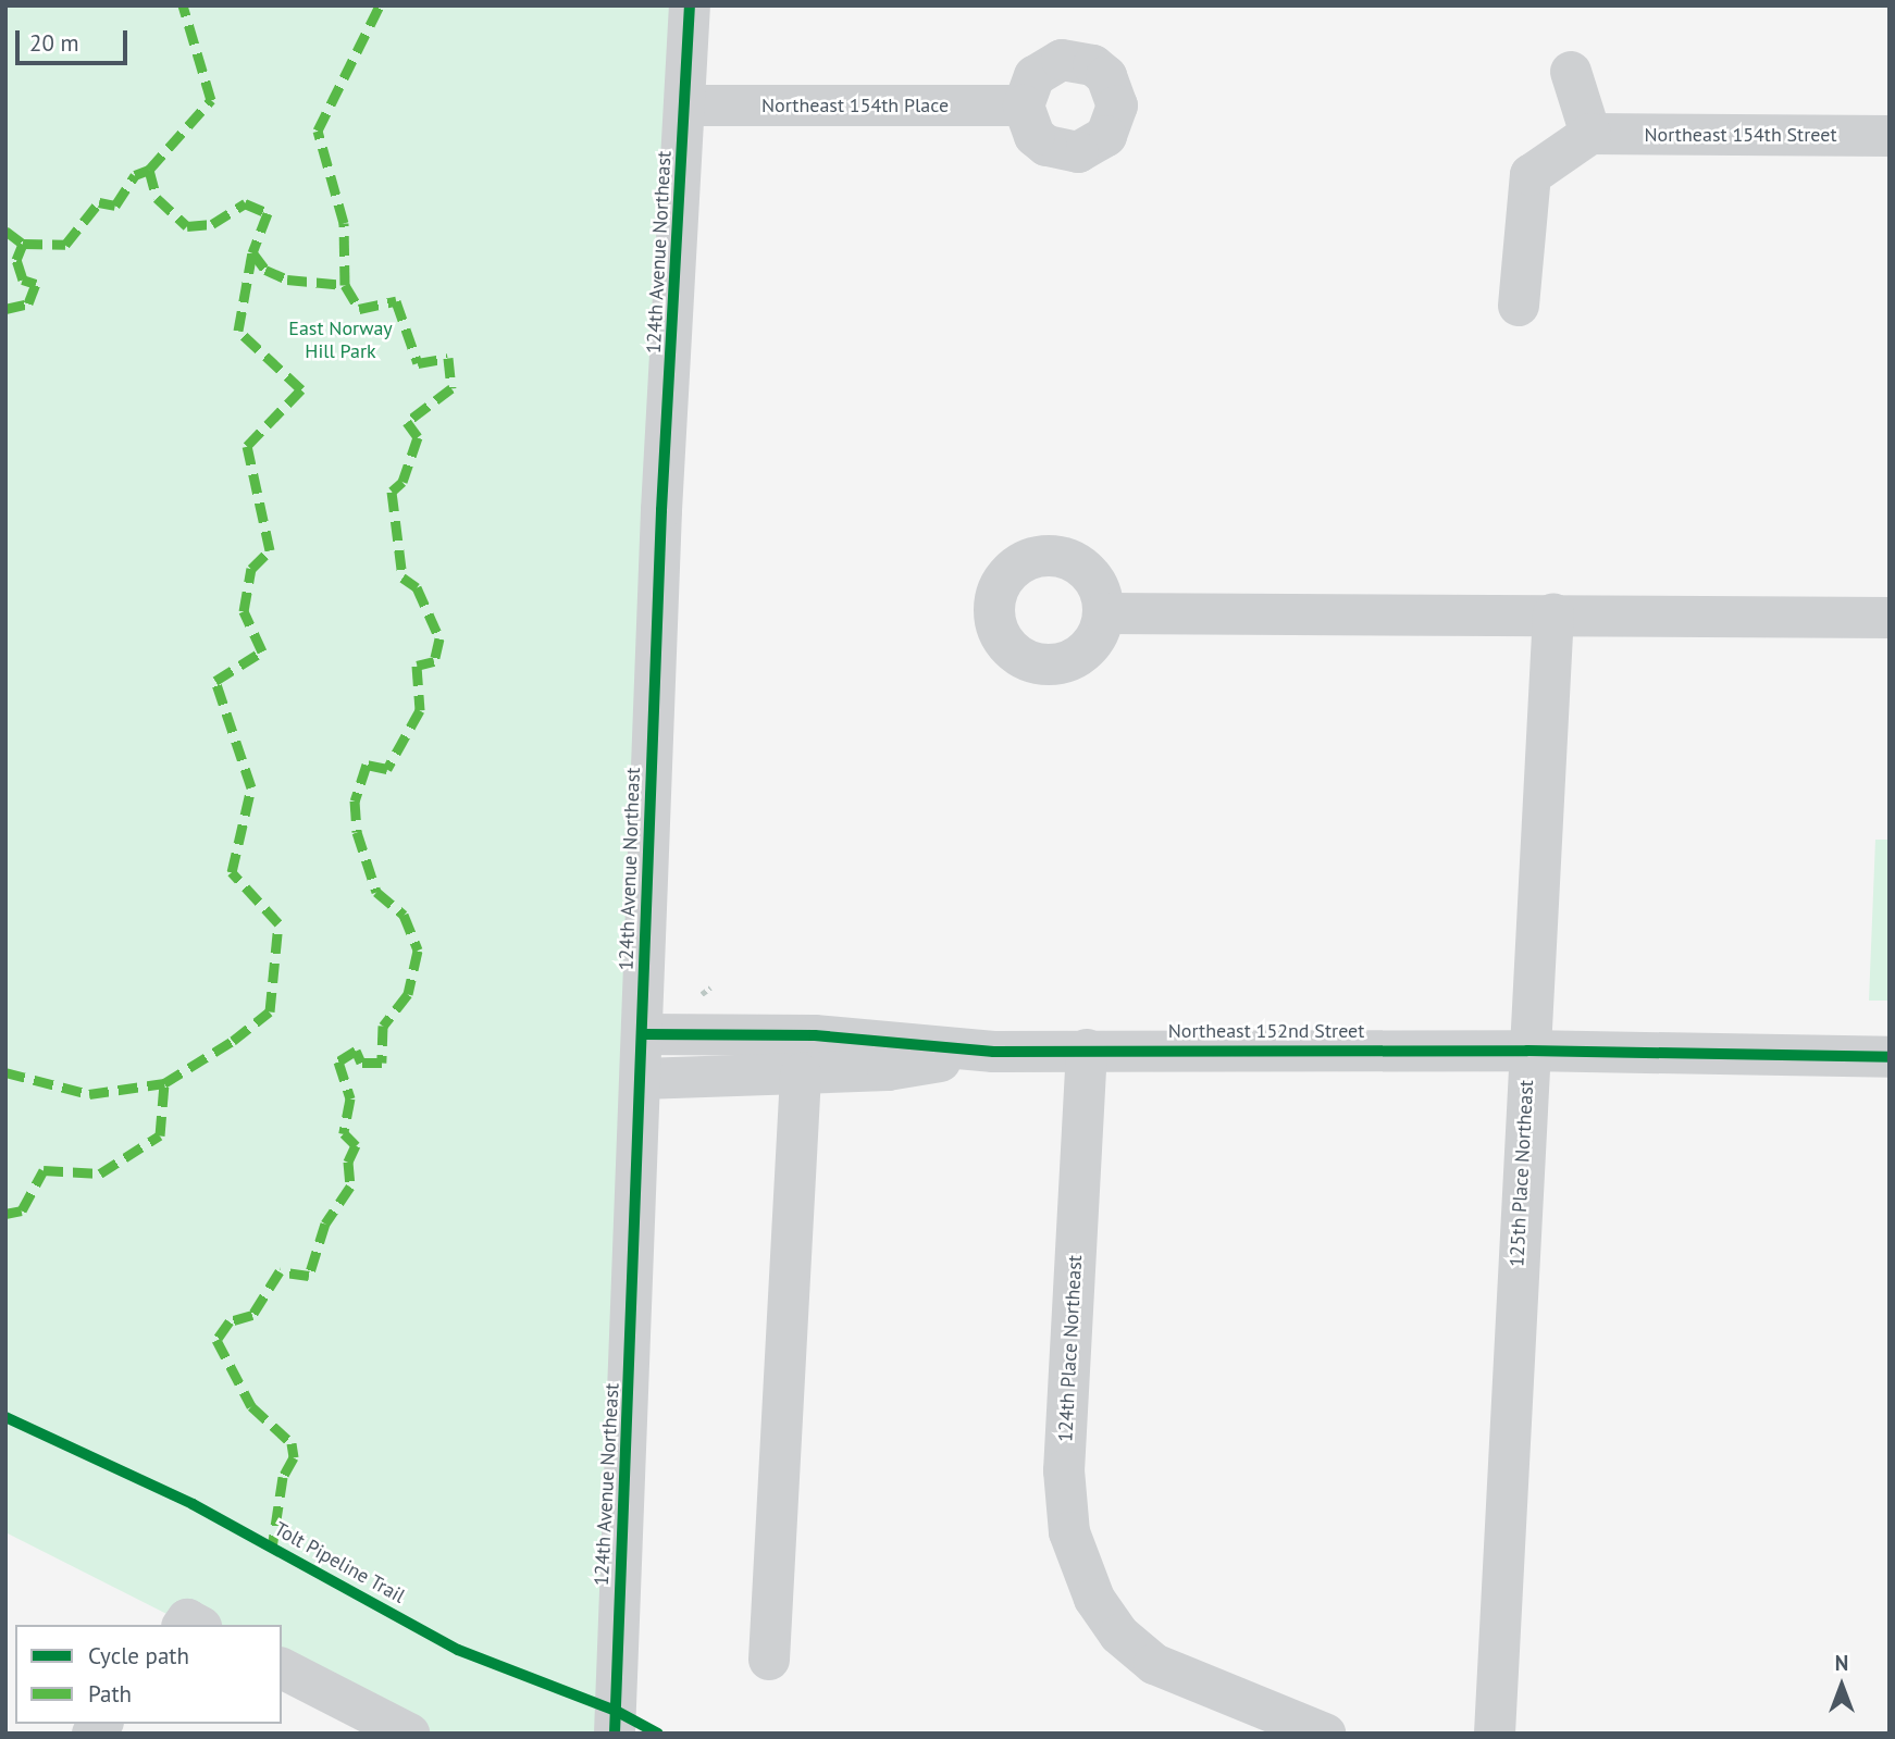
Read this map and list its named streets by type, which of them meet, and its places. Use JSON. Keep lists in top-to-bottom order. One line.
{"streets":{"street":["Northeast 154th Place","Northeast 154th Street","124th Avenue Northeast","Northeast 152nd Street","125th Place Northeast","124th Place Northeast"],"cycle path":["Tolt Pipeline Trail"]},"crossings":[["Northeast 154th Place","124th Avenue Northeast"],["124th Avenue Northeast","Northeast 152nd Street"],["Northeast 152nd Street","125th Place Northeast"],["Northeast 152nd Street","124th Place Northeast"]],"parks":["East Norway Hill Park"],"legend":["Cycle path","Path"],"scale_bar":"20 m","north":"top"}
